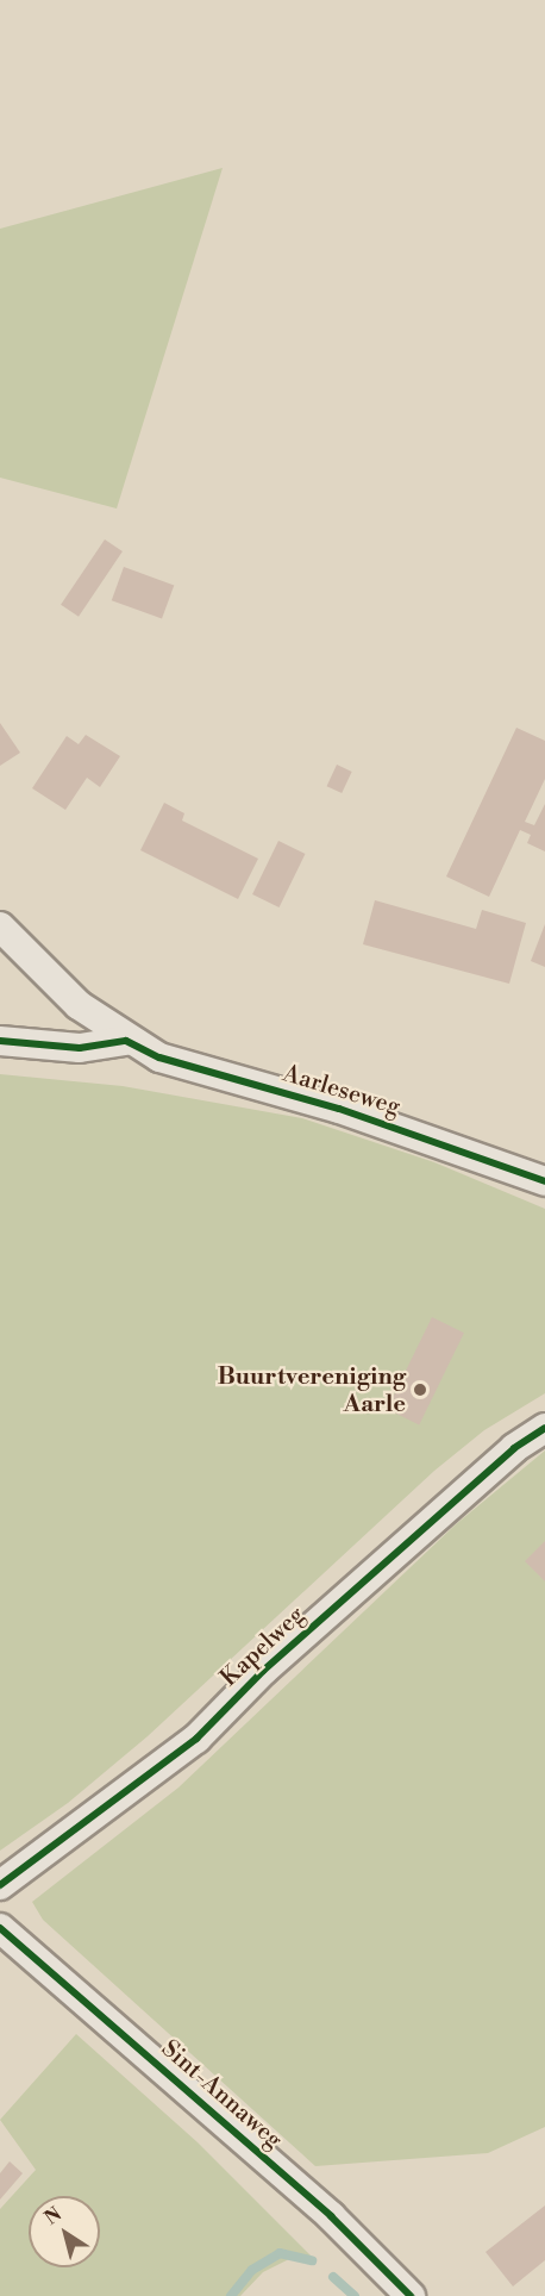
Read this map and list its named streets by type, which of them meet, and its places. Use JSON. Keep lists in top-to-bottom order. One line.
{"streets":{"street":["Aarleseweg","Kapelweg","Sint-Annaweg"]},"places":["Buurtvereniging Aarle"],"north":"top left"}
